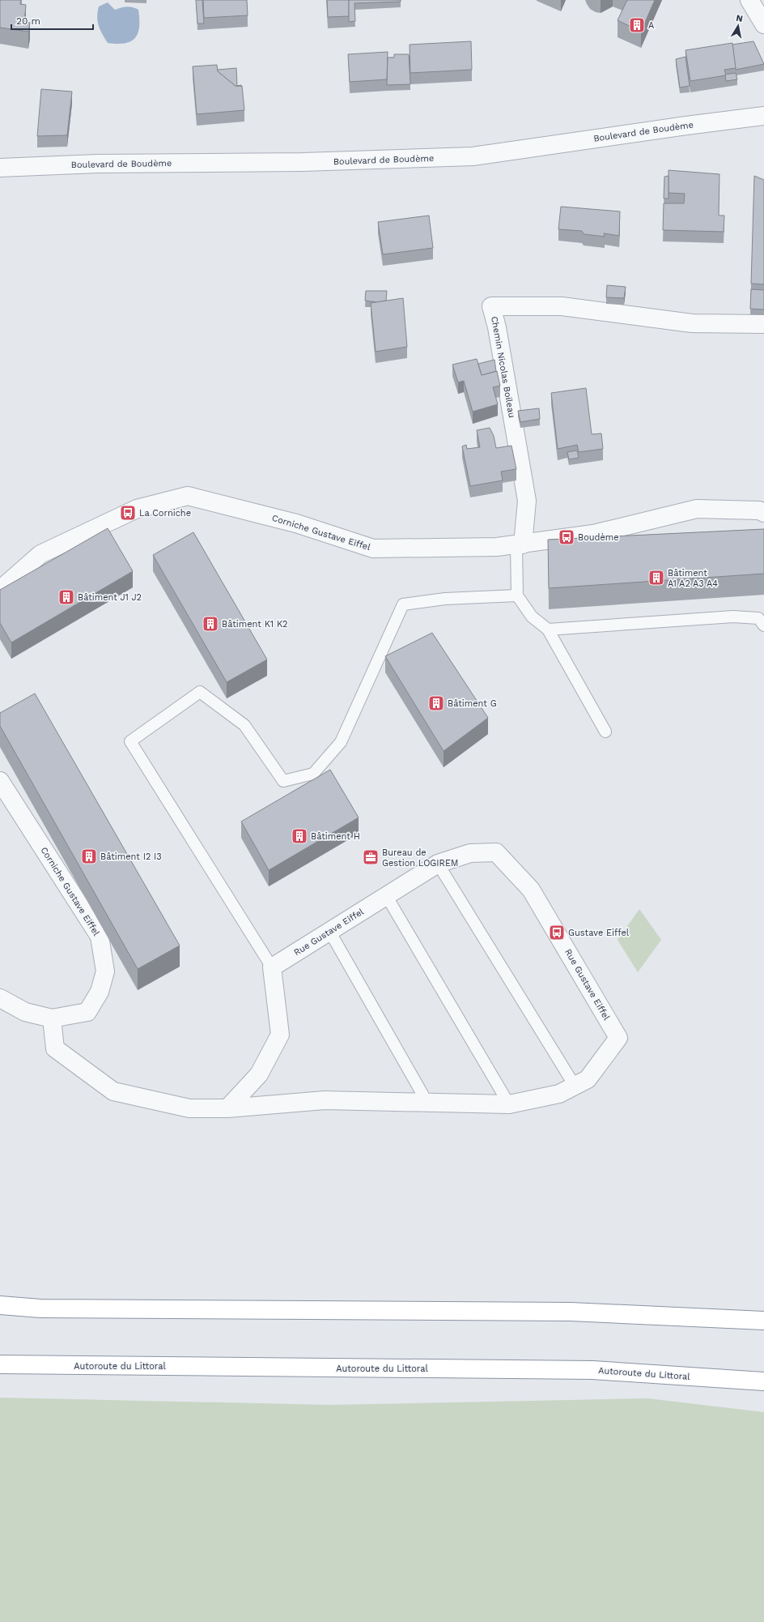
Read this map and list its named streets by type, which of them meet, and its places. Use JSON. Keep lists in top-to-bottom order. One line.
{"streets":{"highway":["Autoroute du Littoral"],"street":["Boulevard de Boudème","Chemin Nicolas Boileau","Corniche Gustave Eiffel","Rue Gustave Eiffel"]},"crossings":[["Chemin Nicolas Boileau","Corniche Gustave Eiffel"],["Corniche Gustave Eiffel","Rue Gustave Eiffel"]],"places":{"building":["A","Bâtiment A1 A2 A3 A4","Bâtiment J1 J2","Bâtiment K1 K2","Bâtiment G","Bâtiment H","Bâtiment I2 I3"],"bus stop":["La Corniche","Boudème","Gustave Eiffel"],"office":["Bureau de Gestion LOGIREM"]},"scale_bar":"20 m","north":"top"}
